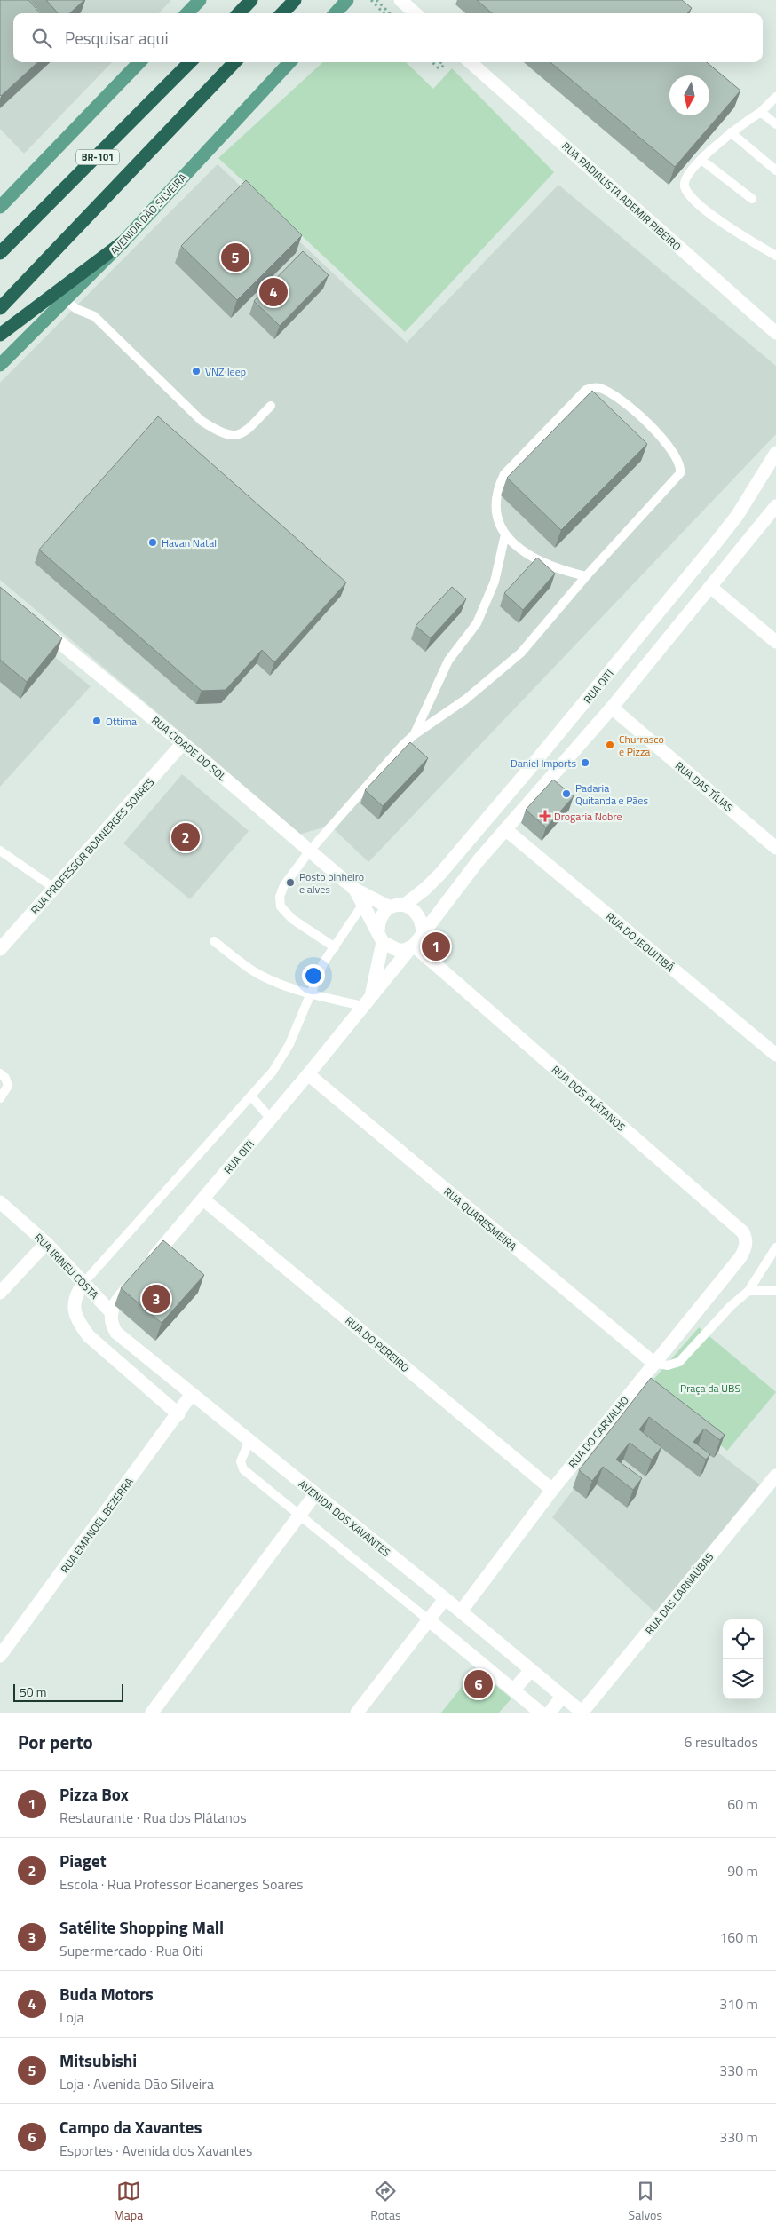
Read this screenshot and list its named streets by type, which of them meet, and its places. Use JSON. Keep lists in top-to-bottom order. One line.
{"streets":{"highway":["BR-101"],"main road":["AVENIDA DÃO SILVEIRA"],"street":["RUA RADIALISTA ADEMIR RIBEIRO","RUA OITI","RUA CIDADE DO SOL","RUA DAS TÍLIAS","RUA PROFESSOR BOANERGES SOARES","RUA DO JEQUITIBÁ","RUA DOS PLÁTANOS","RUA QUARESMEIRA","RUA IRINEU COSTA","RUA DO PEREIRO","RUA DO CARVALHO","AVENIDA DOS XAVANTES","RUA EMANOEL BEZERRA","RUA DAS CARNAÚBAS"]},"crossings":[["RUA OITI","RUA CIDADE DO SOL"],["RUA OITI","RUA DOS PLÁTANOS"],["RUA OITI","RUA QUARESMEIRA"],["RUA OITI","RUA DO PEREIRO"],["RUA CIDADE DO SOL","RUA PROFESSOR BOANERGES SOARES"],["RUA CIDADE DO SOL","RUA DOS PLÁTANOS"],["RUA DOS PLÁTANOS","RUA DO CARVALHO"],["RUA QUARESMEIRA","RUA DO CARVALHO"],["RUA IRINEU COSTA","AVENIDA DOS XAVANTES"],["RUA DO PEREIRO","RUA DO CARVALHO"],["RUA DO CARVALHO","AVENIDA DOS XAVANTES"],["AVENIDA DOS XAVANTES","RUA EMANOEL BEZERRA"],["AVENIDA DOS XAVANTES","RUA DAS CARNAÚBAS"]],"parks":["Praça da UBS"],"places":{"other":["VNZ Jeep","Havan Natal","Ottima","Churrasco e Pizza","Daniel Imports","Padaria Quitanda e Pães","Posto pinheiro e alves"],"health":["Drogaria Nobre"]},"scale_bar":"50 m","north":"bottom","page":{"search":"Pesquisar aqui","pins":["5","4","2","1","3","6"],"scale":"50 m","heading":["Por perto","6 resultados"],"list":[{"mark":"1","name":"Pizza Box","note":"Restaurante · Rua dos Plátanos","value":"60 m"},{"mark":"2","name":"Piaget","note":"Escola · Rua Professor Boanerges Soares","value":"90 m"},{"mark":"3","name":"Satélite Shopping Mall","note":"Supermercado · Rua Oiti","value":"160 m"},{"mark":"4","name":"Buda Motors","note":"Loja","value":"310 m"},{"mark":"5","name":"Mitsubishi","note":"Loja · Avenida Dão Silveira","value":"330 m"},{"mark":"6","name":"Campo da Xavantes","note":"Esportes · Avenida dos Xavantes","value":"330 m"}],"nav":["Mapa","Rotas","Salvos"]}}
